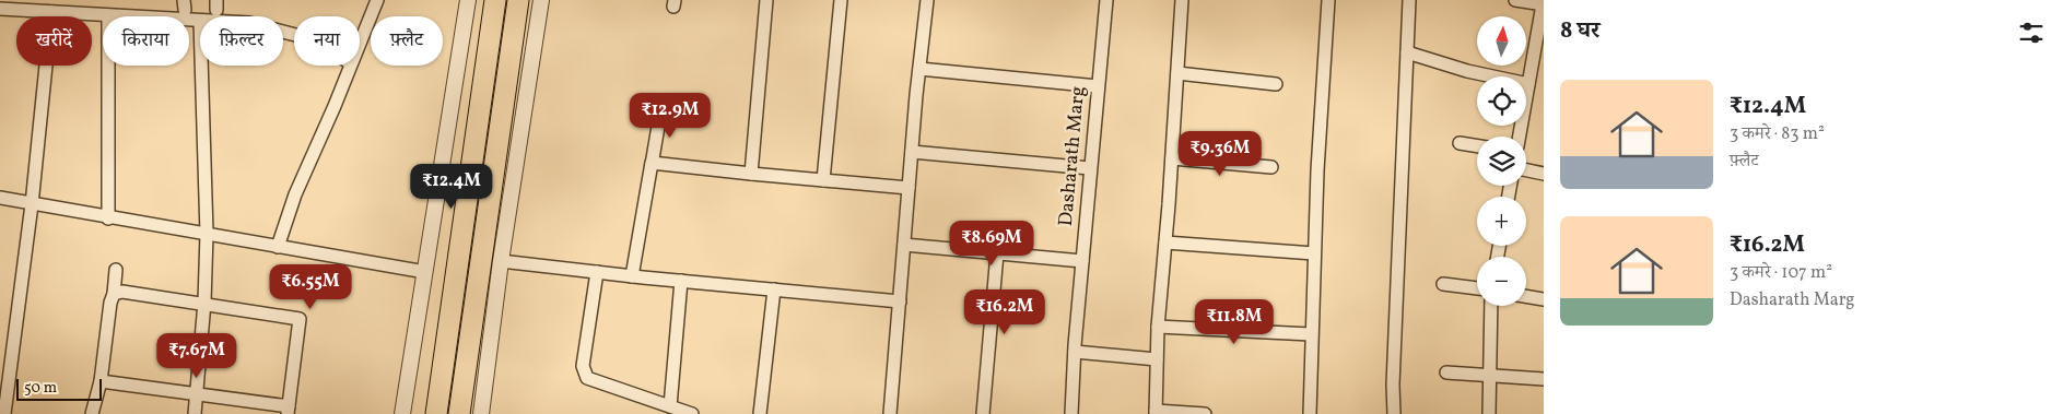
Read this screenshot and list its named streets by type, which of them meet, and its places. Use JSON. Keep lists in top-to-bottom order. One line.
{"streets":{"street":["Dasharath Marg"]},"scale_bar":"50 m","north":"top","page":{"heading":"8 घर","map_buttons":["+","−"],"chip":["खरीदें","किराया","फ़िल्टर","नया","फ़्लैट"],"list":[{"name":"₹12.4M","note":"3 कमरे · 83 m² · फ़्लैट"},{"name":"₹16.2M","note":"3 कमरे · 107 m² · Dasharath Marg"}],"price":["₹12.9M","₹9.36M","₹12.4M","₹8.69M","₹6.55M","₹16.2M","₹11.8M","₹7.67M"],"scale":"50 m"}}
